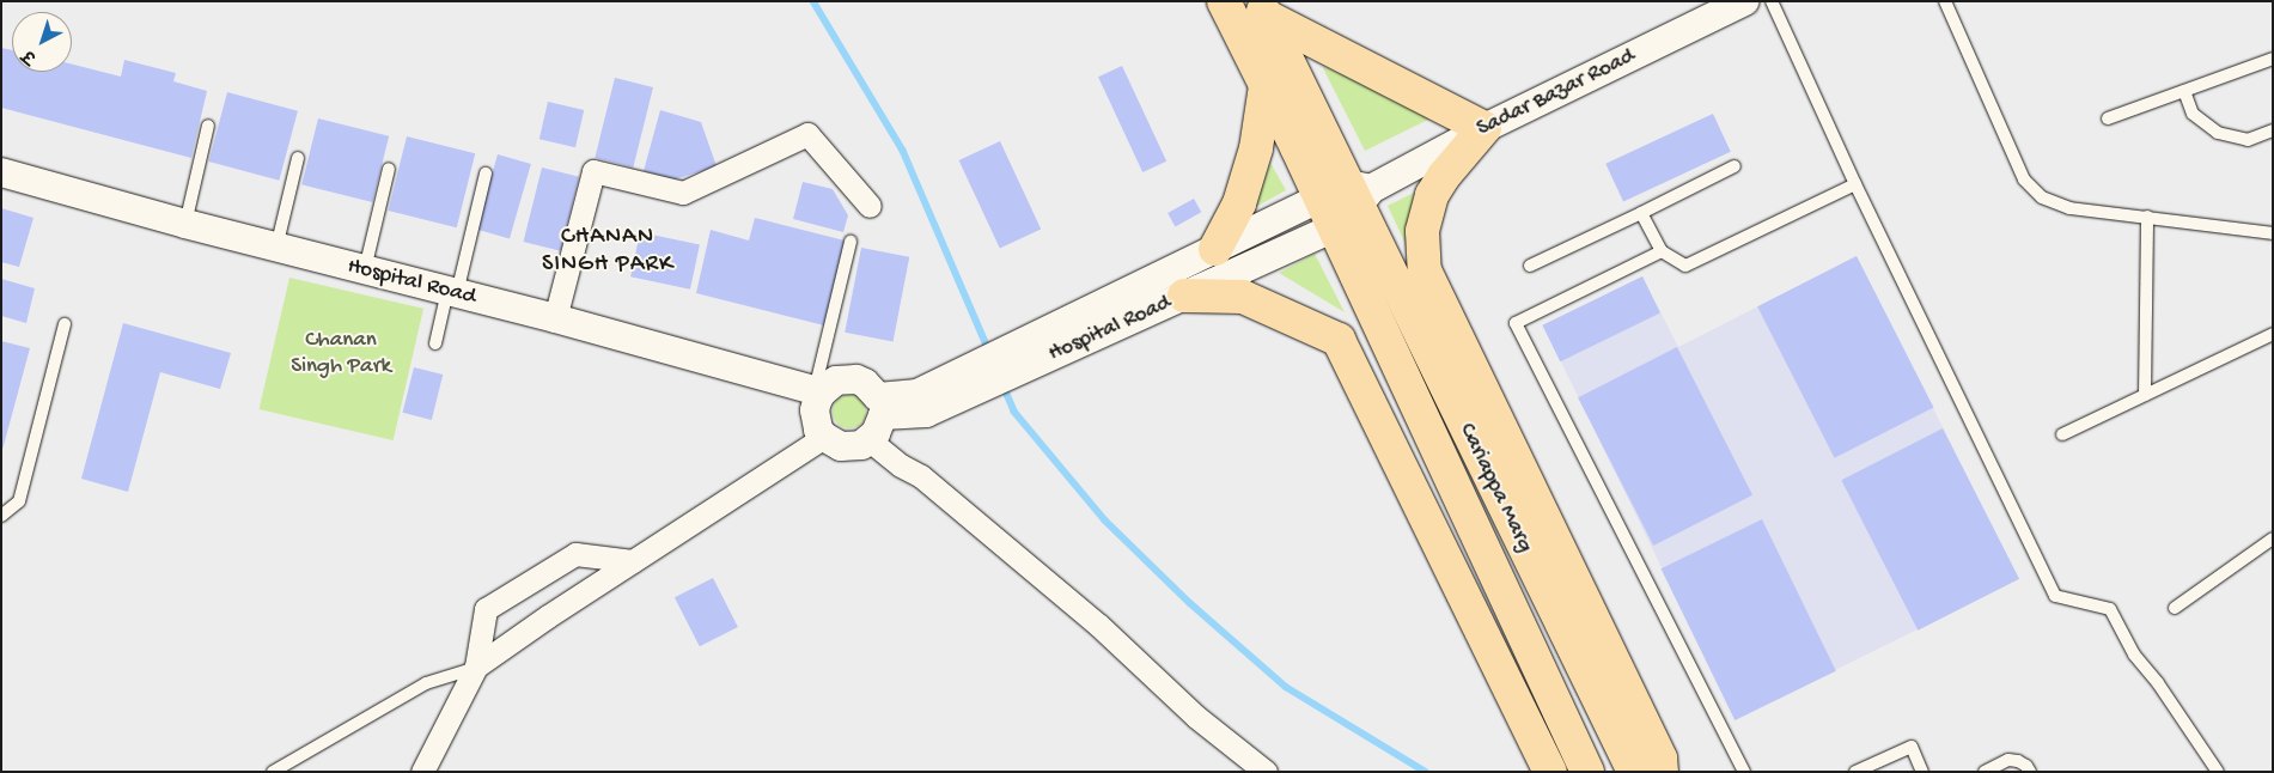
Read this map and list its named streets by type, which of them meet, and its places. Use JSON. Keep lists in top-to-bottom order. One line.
{"streets":{"main road":["Cariappa Marg"],"street":["Sadar Bazar Road","Hospital Road"]},"crossings":[["Sadar Bazar Road","Hospital Road"],["Sadar Bazar Road","Cariappa Marg"],["Hospital Road","Cariappa Marg"]],"districts":["CHANAN SINGH PARK"],"parks":["Chanan Singh Park"],"north":"bottom left"}
